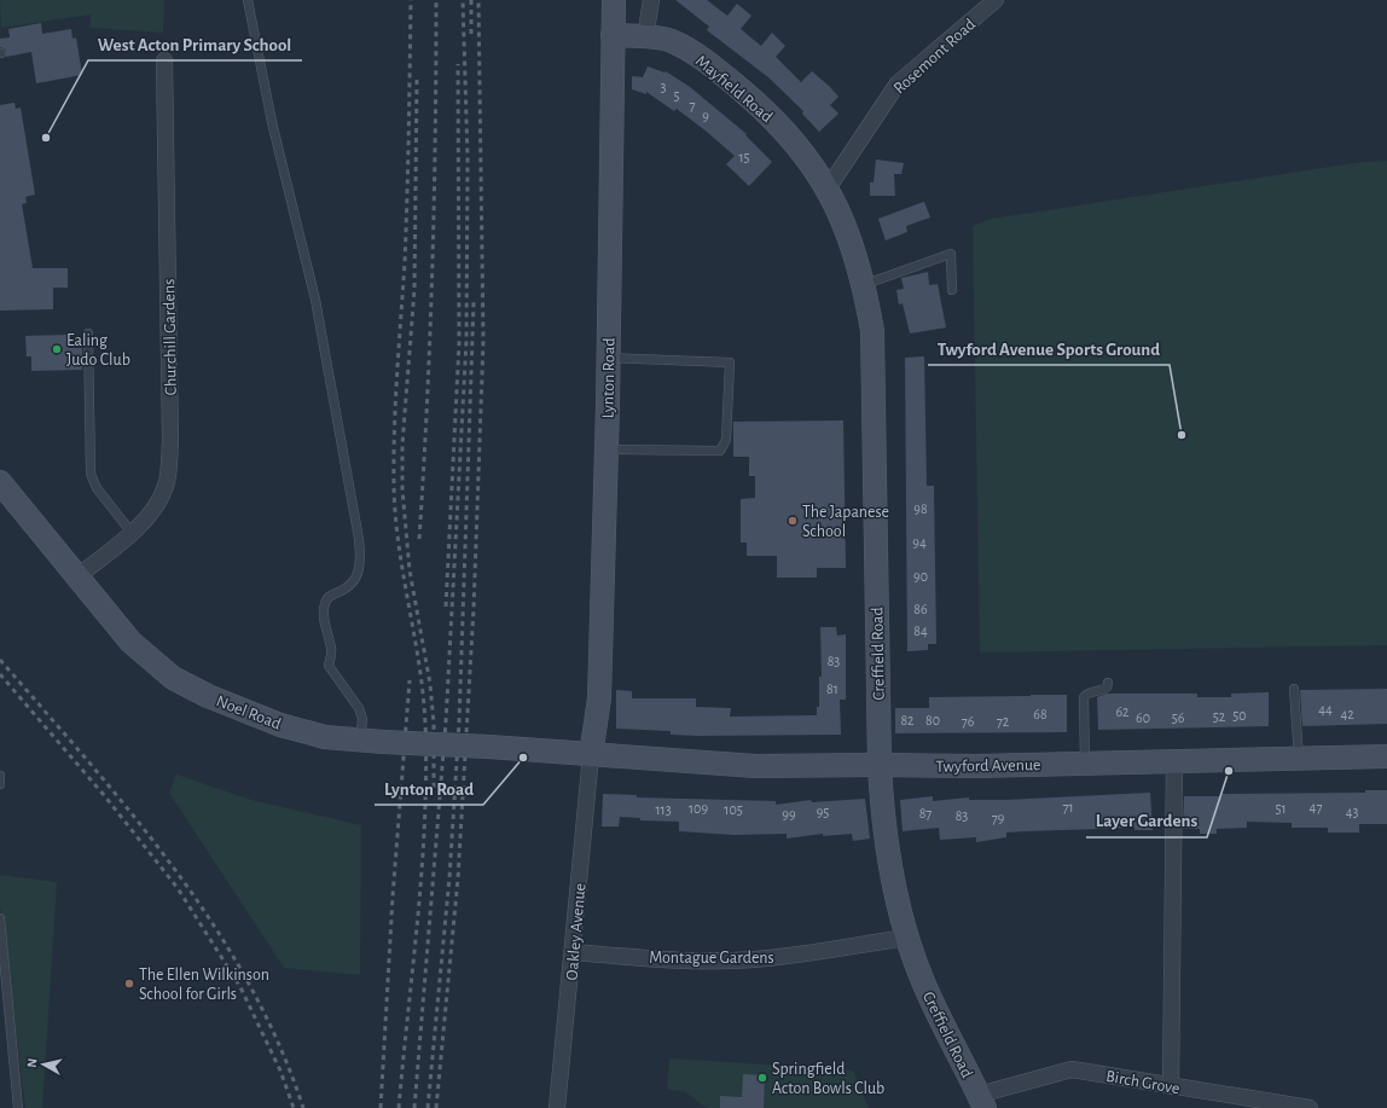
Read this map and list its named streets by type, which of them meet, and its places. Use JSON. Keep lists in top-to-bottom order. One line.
{"streets":{"street":["Rosemont Road","Mayfield Road","Churchill Gardens","Lynton Road","Creffield Road","Noel Road","Twyford Avenue","Oakley Avenue","Montague Gardens","Birch Grove"]},"crossings":[["Rosemont Road","Mayfield Road"],["Rosemont Road","Creffield Road"],["Mayfield Road","Lynton Road"],["Mayfield Road","Creffield Road"],["Churchill Gardens","Noel Road"],["Lynton Road","Noel Road"],["Lynton Road","Twyford Avenue"],["Lynton Road","Oakley Avenue"],["Creffield Road","Twyford Avenue"],["Creffield Road","Montague Gardens"],["Creffield Road","Birch Grove"],["Noel Road","Twyford Avenue"],["Noel Road","Oakley Avenue"],["Twyford Avenue","Oakley Avenue"],["Oakley Avenue","Montague Gardens"]],"places":["West Acton Primary School","Ealing Judo Club","Twyford Avenue Sports Ground","The Japanese School","Lynton Road","Layer Gardens","The Ellen Wilkinson School for Girls","Springfield Acton Bowls Club"],"house_numbers":["3","5","7","9","15","98","94","90","86","84","83","81","44","62","68","42","50","52","60","56","82","80","76","72","71","47","109","51","113","105","95","43","87","99","83","79"],"north":"left"}
